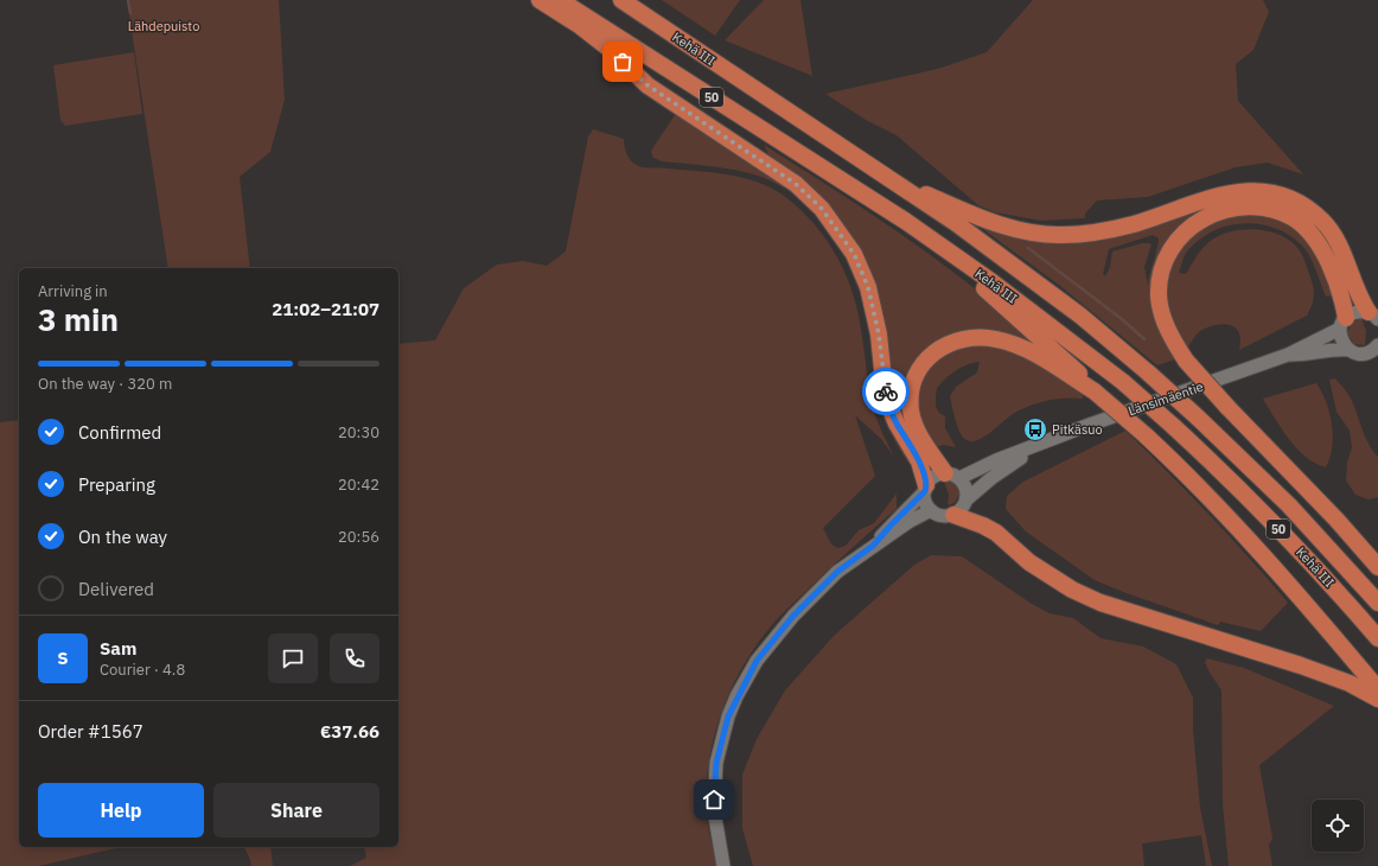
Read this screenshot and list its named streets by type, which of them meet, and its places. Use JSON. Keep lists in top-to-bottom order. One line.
{"streets":{"highway":["Kehä III","50"],"main road":["Länsimäentie"]},"parks":["Lähdepuisto"],"places":{"bus stop":["Pitkäsuo"]},"page":{"heading":["3 min","Arriving in","21:02–21:07"],"panel":["Sam","Courier · 4.8","Order #1567","€37.66"],"bar":"On the way · 320 m","list":[["Confirmed","20:30"],["Preparing","20:42"],["On the way","20:56"],"Delivered"],"round":"S","buttons":["Help","Share"]}}
